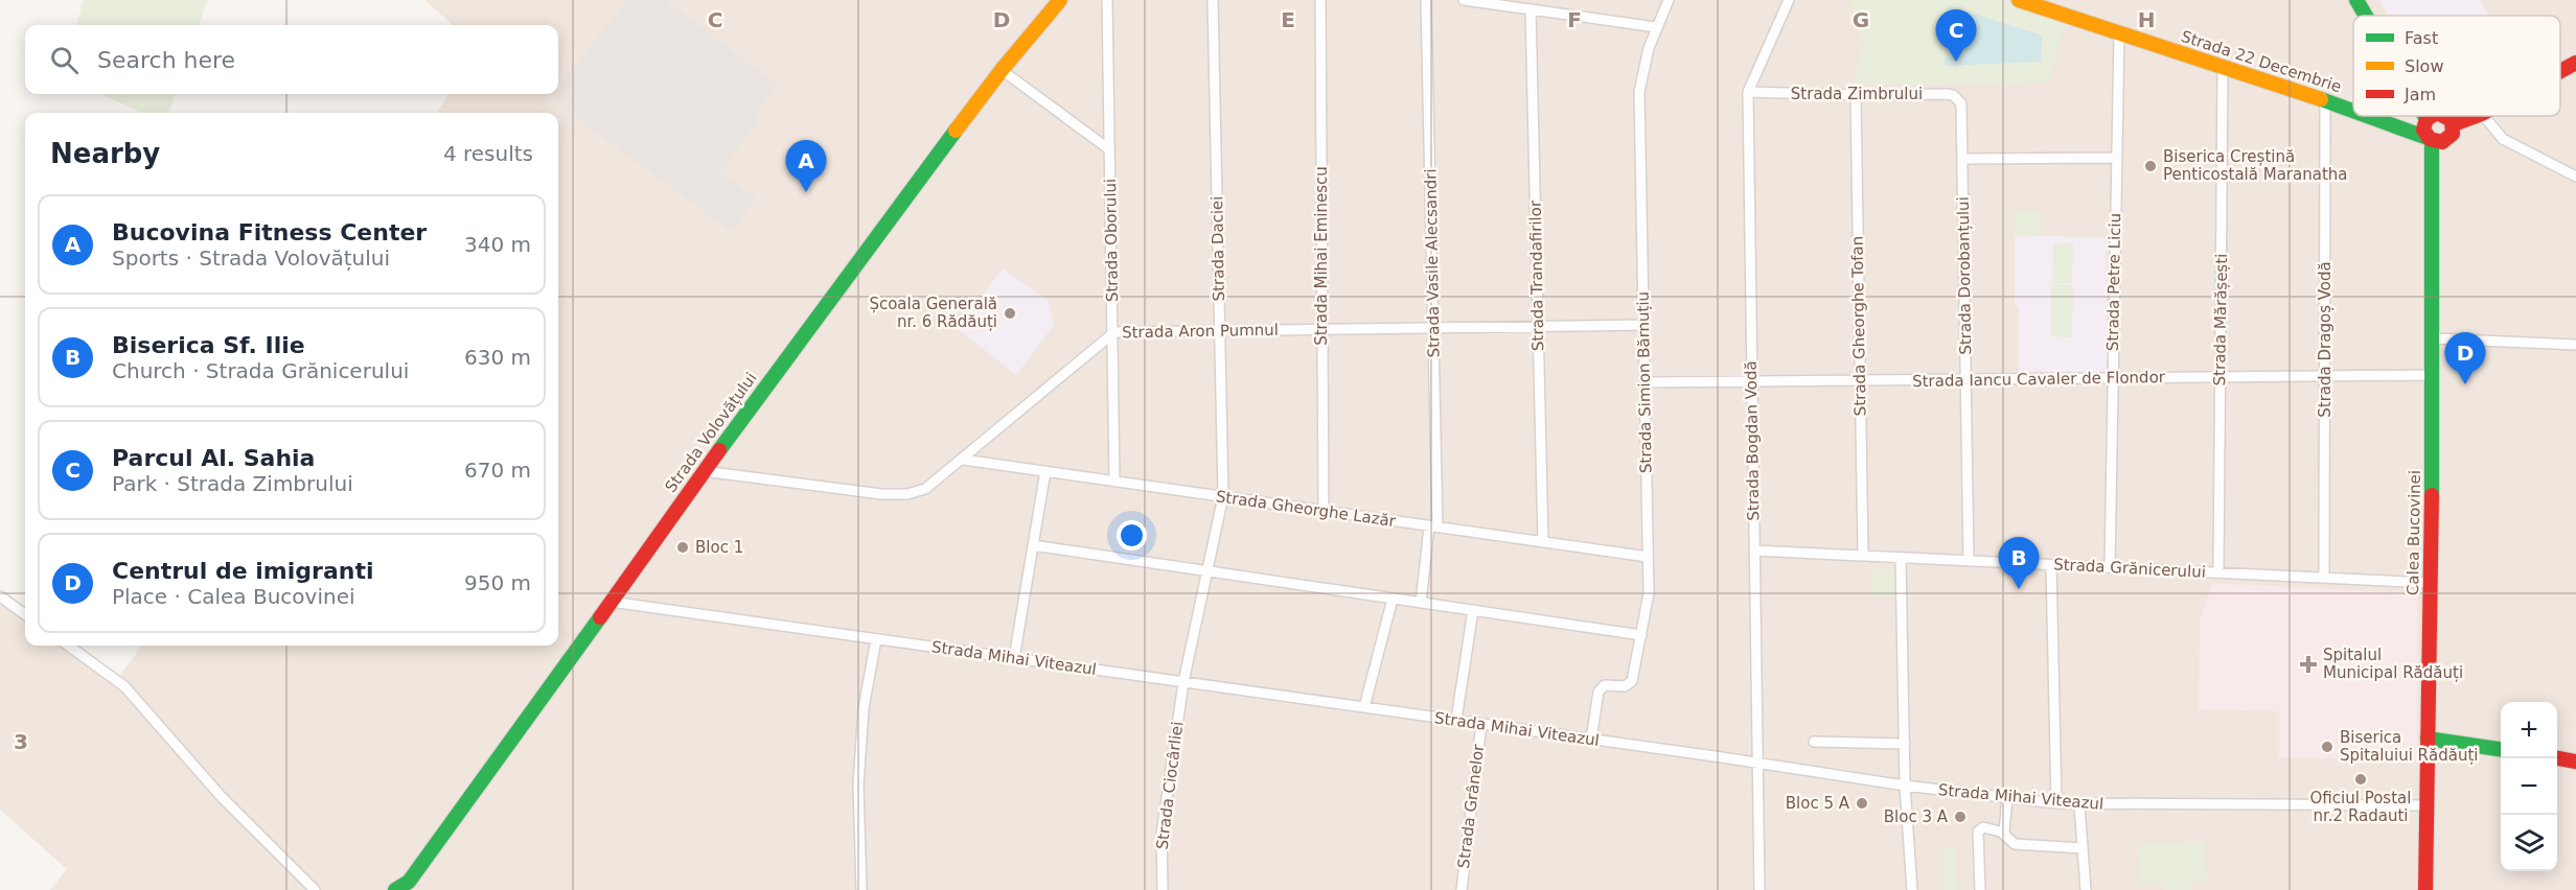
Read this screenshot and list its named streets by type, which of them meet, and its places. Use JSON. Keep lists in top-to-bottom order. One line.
{"streets":{"main road":["Strada 22 Decembrie","Strada Volovățului","Calea Bucovinei"],"street":["Strada Zimbrului","Strada Oborului","Strada Daciei","Strada Mihai Eminescu","Strada Vasile Alecsandri","Strada Trandafirilor","Strada Dorobanțului","Strada Petre Liciu","Strada Mărășești","Strada Gheorghe Tofan","Strada Aron Pumnul","Strada Dragoș Vodă","Strada Iancu Cavaler de Flondor","Strada Simion Bărnuțiu","Strada Bogdan Vodă","Strada Gheorghe Lazăr","Strada Grănicerului","Strada Mihai Viteazul","Strada Ciocârliei","Strada Grânelor"]},"crossings":[["Strada 22 Decembrie","Strada Petre Liciu"],["Strada 22 Decembrie","Strada Mărășești"],["Strada 22 Decembrie","Strada Dragoș Vodă"],["Strada 22 Decembrie","Calea Bucovinei"],["Strada Zimbrului","Strada Dorobanțului"],["Strada Zimbrului","Strada Gheorghe Tofan"],["Strada Zimbrului","Strada Bogdan Vodă"],["Strada Oborului","Strada Aron Pumnul"],["Strada Oborului","Strada Gheorghe Lazăr"],["Strada Daciei","Strada Aron Pumnul"],["Strada Daciei","Strada Gheorghe Lazăr"],["Strada Daciei","Strada Ciocârliei"],["Strada Mihai Eminescu","Strada Aron Pumnul"],["Strada Mihai Eminescu","Strada Gheorghe Lazăr"],["Strada Vasile Alecsandri","Strada Aron Pumnul"],["Strada Vasile Alecsandri","Strada Gheorghe Lazăr"],["Strada Trandafirilor","Strada Aron Pumnul"],["Strada Trandafirilor","Strada Gheorghe Lazăr"],["Strada Dorobanțului","Strada Iancu Cavaler de Flondor"],["Strada Dorobanțului","Strada Grănicerului"],["Strada Petre Liciu","Strada Iancu Cavaler de Flondor"],["Strada Petre Liciu","Strada Grănicerului"],["Strada Mărășești","Strada Iancu Cavaler de Flondor"],["Strada Mărășești","Strada Grănicerului"],["Strada Gheorghe Tofan","Strada Iancu Cavaler de Flondor"],["Strada Gheorghe Tofan","Strada Grănicerului"],["Strada Aron Pumnul","Strada Simion Bărnuțiu"],["Strada Aron Pumnul","Strada Volovățului"],["Strada Aron Pumnul","Strada Gheorghe Lazăr"],["Strada Dragoș Vodă","Strada Iancu Cavaler de Flondor"],["Strada Dragoș Vodă","Strada Grănicerului"],["Strada Iancu Cavaler de Flondor","Strada Simion Bărnuțiu"],["Strada Iancu Cavaler de Flondor","Strada Bogdan Vodă"],["Strada Iancu Cavaler de Flondor","Calea Bucovinei"],["Strada Simion Bărnuțiu","Strada Gheorghe Lazăr"],["Strada Simion Bărnuțiu","Strada Mihai Viteazul"],["Strada Volovățului","Strada Mihai Viteazul"],["Strada Bogdan Vodă","Strada Grănicerului"],["Strada Bogdan Vodă","Strada Mihai Viteazul"],["Calea Bucovinei","Strada Grănicerului"],["Calea Bucovinei","Strada Mihai Viteazul"],["Strada Mihai Viteazul","Strada Ciocârliei"],["Strada Mihai Viteazul","Strada Grânelor"]],"places":{"other":["Biserica Creștină Penticostală Maranatha","Școala Generală nr. 6 Rădăuți","Bloc 1","Biserica Spitaluiui Rădăuți","Oficiul Postal nr.2 Radauti","Bloc 5 A","Bloc 3 A"],"health":["Spitalul Municipal Rădăuți"]},"legend":["Fast","Slow","Jam"],"page":{"pins":["C","A","D","B"],"search":"Search here","heading":["Nearby","4 results"],"list":[{"mark":"A","name":"Bucovina Fitness Center","note":"Sports · Strada Volovățului","value":"340 m"},{"mark":"B","name":"Biserica Sf. Ilie","note":"Church · Strada Grănicerului","value":"630 m"},{"mark":"C","name":"Parcul Al. Sahia","note":"Park · Strada Zimbrului","value":"670 m"},{"mark":"D","name":"Centrul de imigranti","note":"Place · Calea Bucovinei","value":"950 m"}],"map_buttons":["+","−"]},"grid":{"columns":["C","D","E","F","G","H"],"rows":["3"]}}
